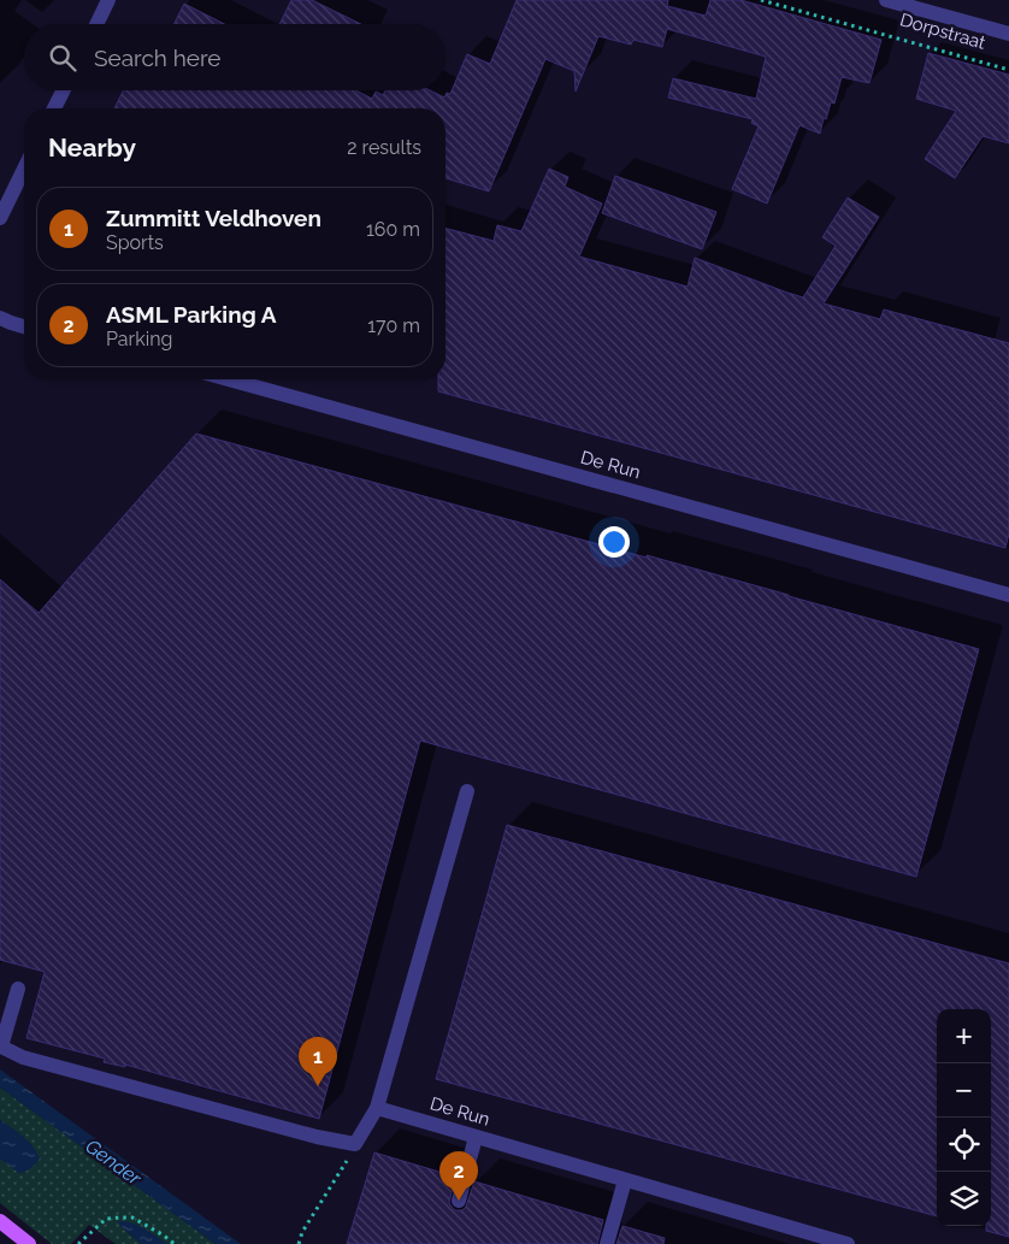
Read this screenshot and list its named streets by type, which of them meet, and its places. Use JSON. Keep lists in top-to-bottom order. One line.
{"streets":{"street":["Dorpstraat","De Run"]},"water":["Gender"],"page":{"search":"Search here","heading":["Nearby","2 results"],"list":[{"mark":"1","name":"Zummitt Veldhoven","note":"Sports","value":"160 m"},{"mark":"2","name":"ASML Parking A","note":"Parking","value":"170 m"}],"map_buttons":["+","−"],"pins":["1","2"]}}
